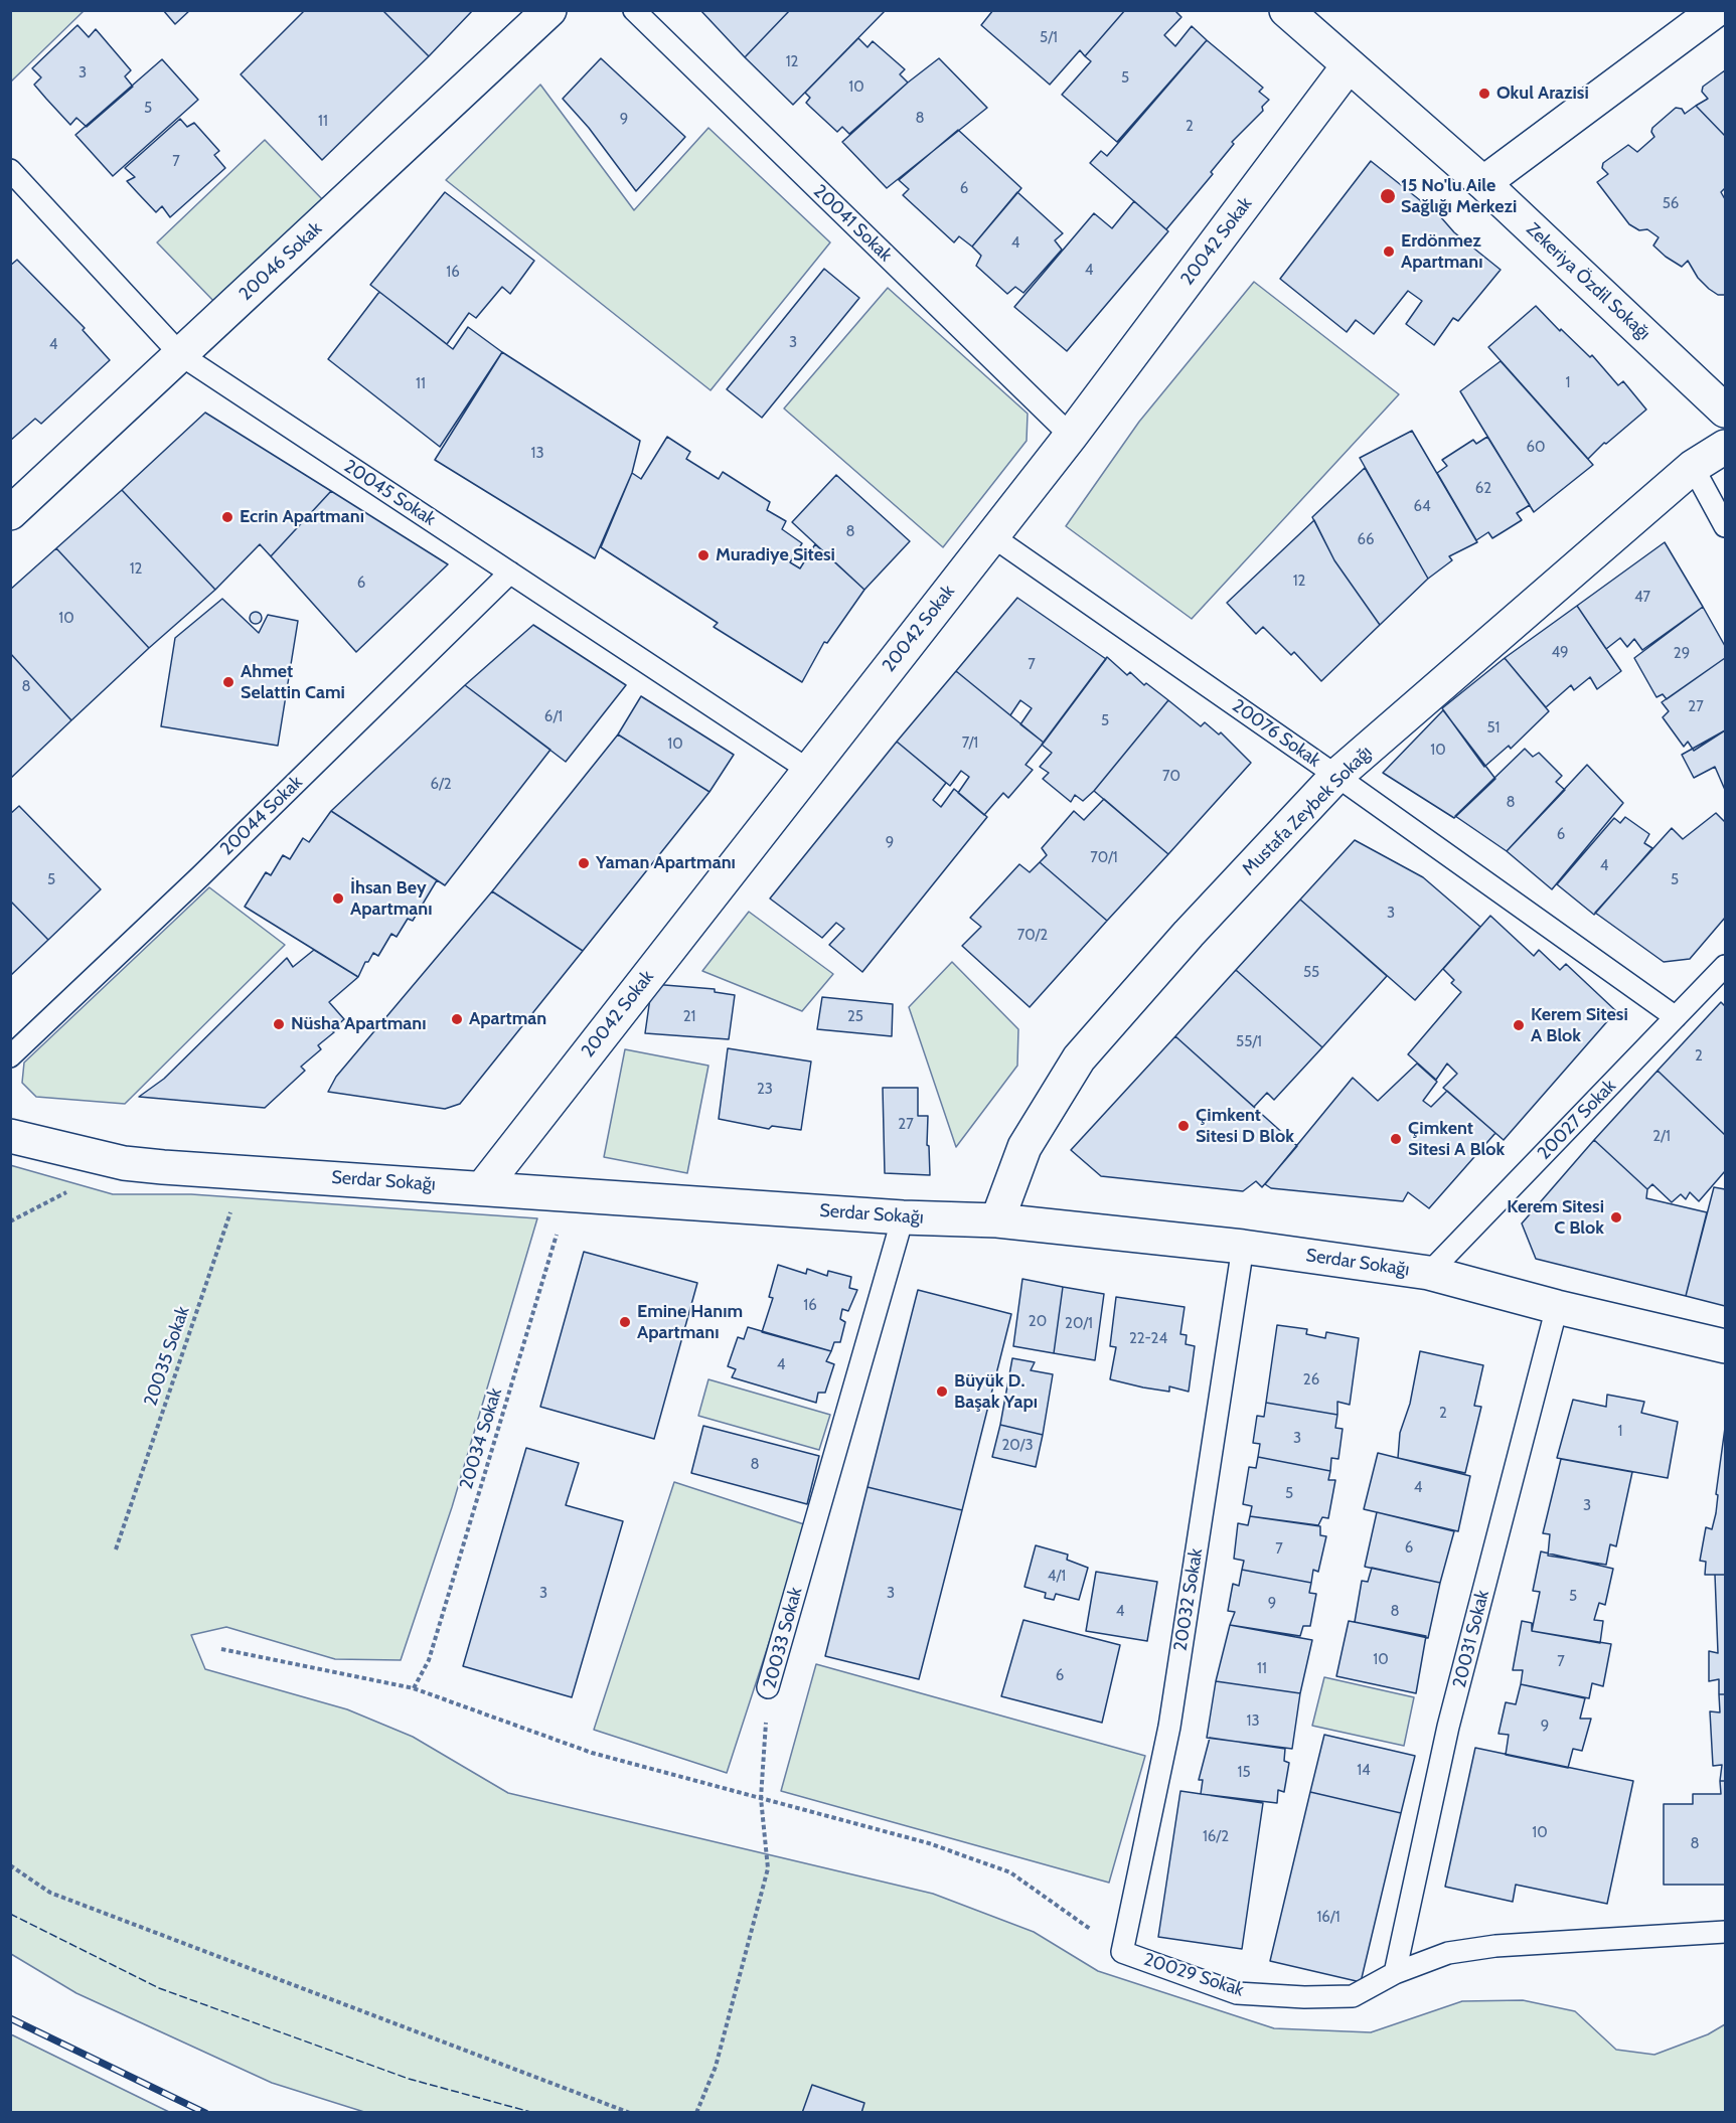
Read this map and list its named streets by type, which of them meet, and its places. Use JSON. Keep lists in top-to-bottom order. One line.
{"streets":{"street":["20042 Sokak","20046 Sokak","Zekeriya Özdil Sokağı","Mustafa Zeybek Sokağı","Serdar Sokağı"],"lane":["20041 Sokak","20045 Sokak","20076 Sokak","20044 Sokak","20027 Sokak","20032 Sokak","20033 Sokak","20031 Sokak","20029 Sokak"],"path":["20035 Sokak","20034 Sokak"]},"crossings":[["20041 Sokak","20042 Sokak"],["20042 Sokak","Zekeriya Özdil Sokağı"],["20042 Sokak","20045 Sokak"],["20042 Sokak","20076 Sokak"],["20042 Sokak","Serdar Sokağı"],["20046 Sokak","20045 Sokak"],["20045 Sokak","20044 Sokak"],["20076 Sokak","Mustafa Zeybek Sokağı"],["20076 Sokak","20027 Sokak"],["Mustafa Zeybek Sokağı","Serdar Sokağı"],["20027 Sokak","Serdar Sokağı"],["Serdar Sokağı","20035 Sokak"],["Serdar Sokağı","20034 Sokak"],["Serdar Sokağı","20032 Sokak"],["Serdar Sokağı","20033 Sokak"],["Serdar Sokağı","20031 Sokak"],["20034 Sokak","20029 Sokak"],["20032 Sokak","20029 Sokak"],["20033 Sokak","20029 Sokak"],["20031 Sokak","20029 Sokak"]],"places":["Okul Arazisi","15 No'lu Aile Sağlığı Merkezi","Erdönmez Apartmanı","Ecrin Apartmanı","Muradiye Sitesi","Ahmet Selattin Cami","Yaman Apartmanı","İhsan Bey Apartmanı","Apartman","Nüsha Apartmanı","Kerem Sitesi A Blok","Çimkent Sitesi D Blok","Çimkent Sitesi A Blok","Kerem Sitesi C Blok","Emine Hanım Apartmanı","Büyük D. Başak Yapı"],"house_numbers":["5/1","12","3","5","10","5","8","9","11","2","7","6","56","4","4","16","3","4","1","11","60","13","62","64","8","66","12","12","6","47","10","49","29","7","8","27","6/1","5","51","7/1","10","10","70","6/2","8","6","9","70/1","4","5","5","3","70/2","55","21","25","55/1","2","23","27","2/1","16","20","20/1","22-24","4","26","2","1","3","20/3","8","4","5","3","6","7","4/1","3","3","5","9","4","8","10","7","11","6","13","9","14","15","10","16/2","8","16/1"]}
